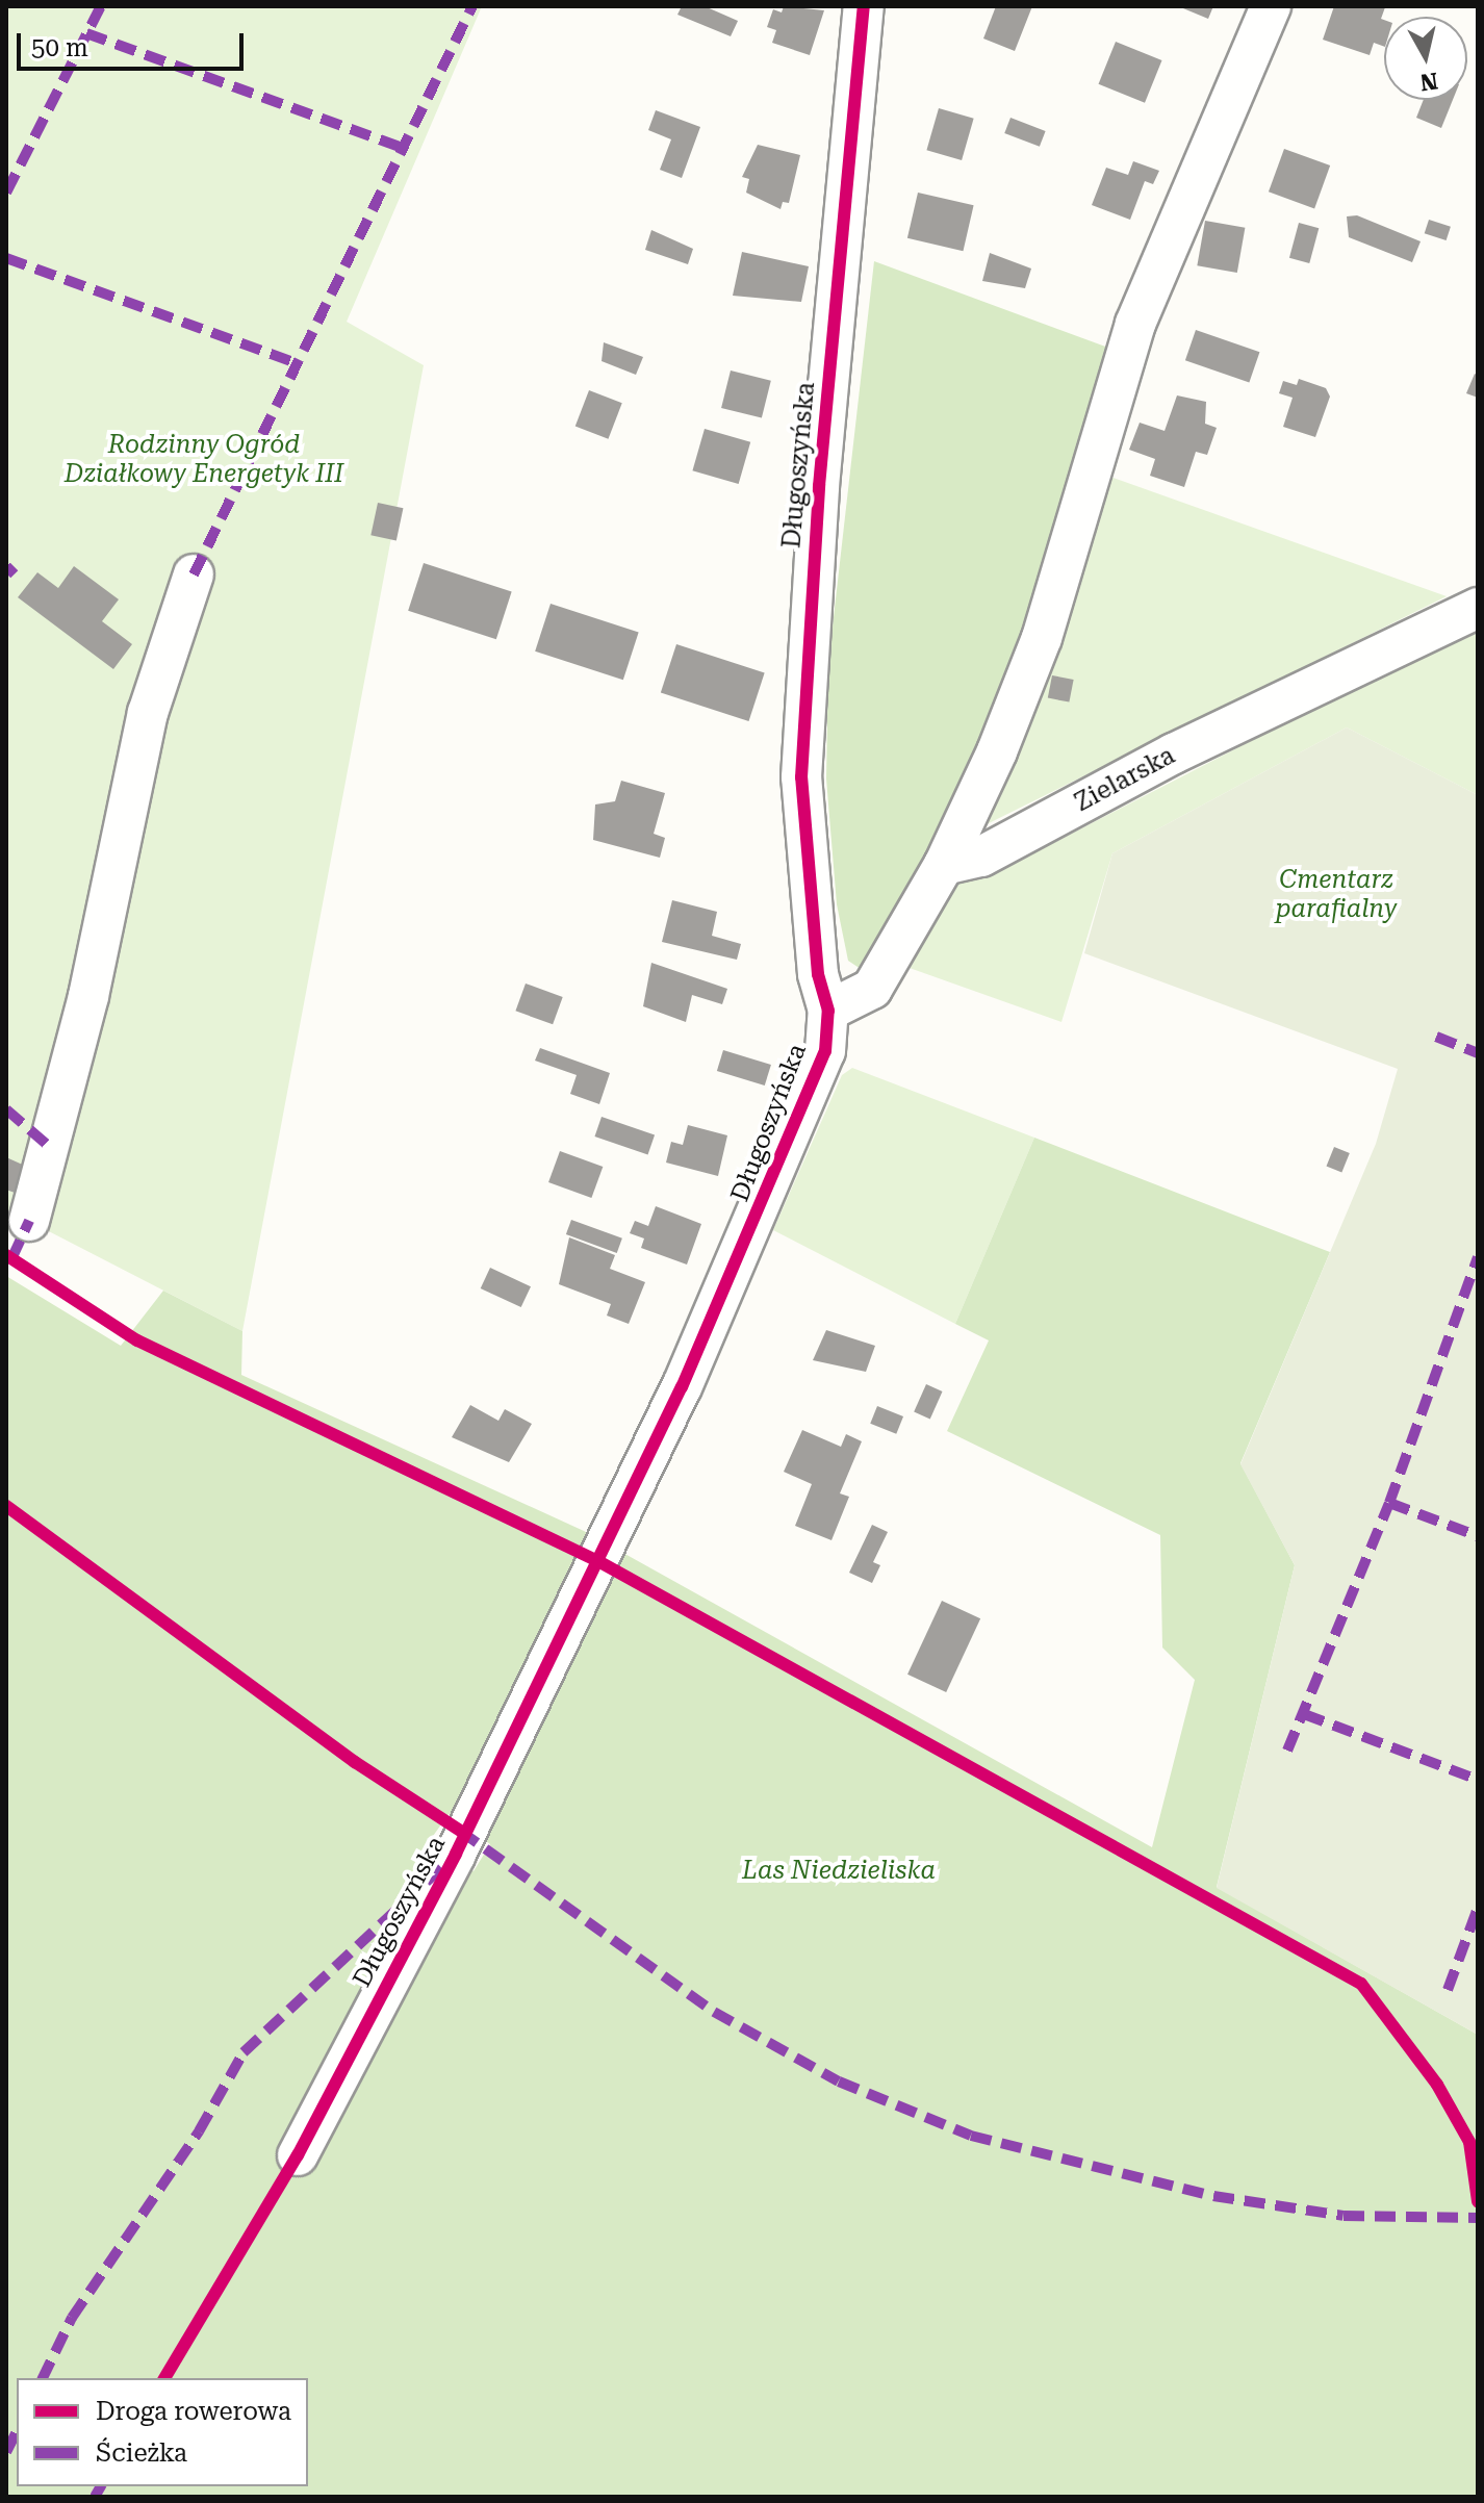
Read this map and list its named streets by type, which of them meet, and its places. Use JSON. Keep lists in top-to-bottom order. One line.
{"streets":{"street":["Długoszyńska","Zielarska"]},"parks":["Rodzinny Ogród Działkowy Energetyk III","Cmentarz parafialny","Las Niedzieliska"],"legend":["Droga rowerowa","Ścieżka"],"scale_bar":"50 m","north":"bottom"}
